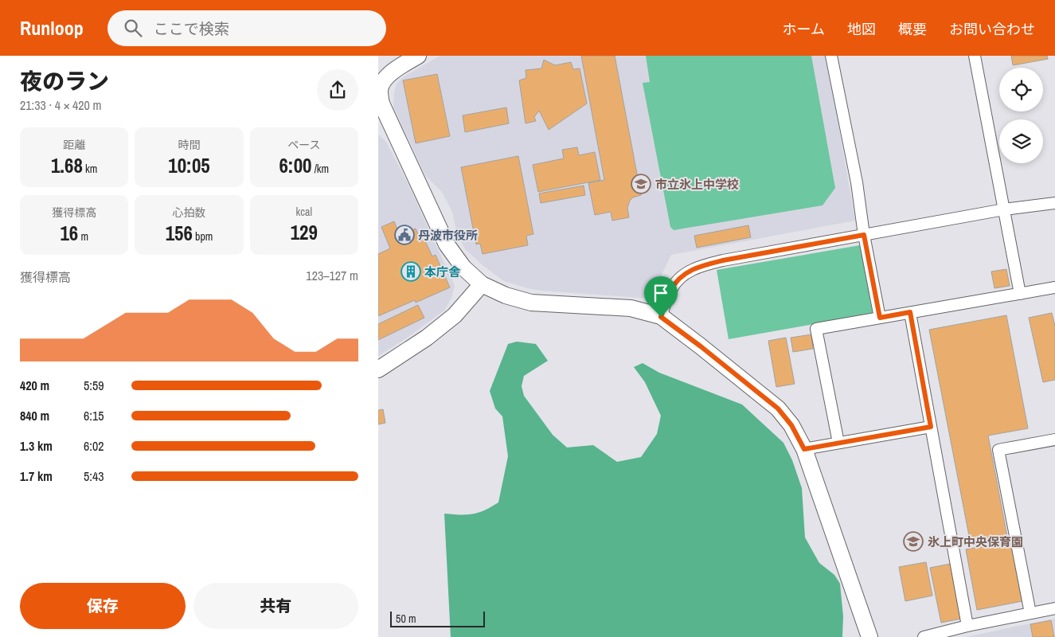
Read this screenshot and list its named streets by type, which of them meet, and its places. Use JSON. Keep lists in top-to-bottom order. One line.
{"places":{"school or university":["市立氷上中学校","氷上町中央保育園"],"public building":["丹波市役所"],"building":["本庁舎"]},"scale_bar":"50 m","page":{"header":"Runloop","search":"ここで検索","nav":["ホーム","地図","概要","お問い合わせ"],"heading":["夜のラン","21:33 · 4 × 420 m"],"stats":[["距離","1.68 km"],["時間","10:05"],["ペース","6:00 /km"],["獲得標高","16 m"],["心拍数","156 bpm"],["kcal","129"]],"chart":["獲得標高","123–127 m"],"list":[{"name":"420 m","note":"5:59"},{"name":"840 m","note":"6:15"},{"name":"1.3 km","note":"6:02"},{"name":"1.7 km","note":"5:43"}],"buttons":["保存","共有"],"scale":"50 m"}}
